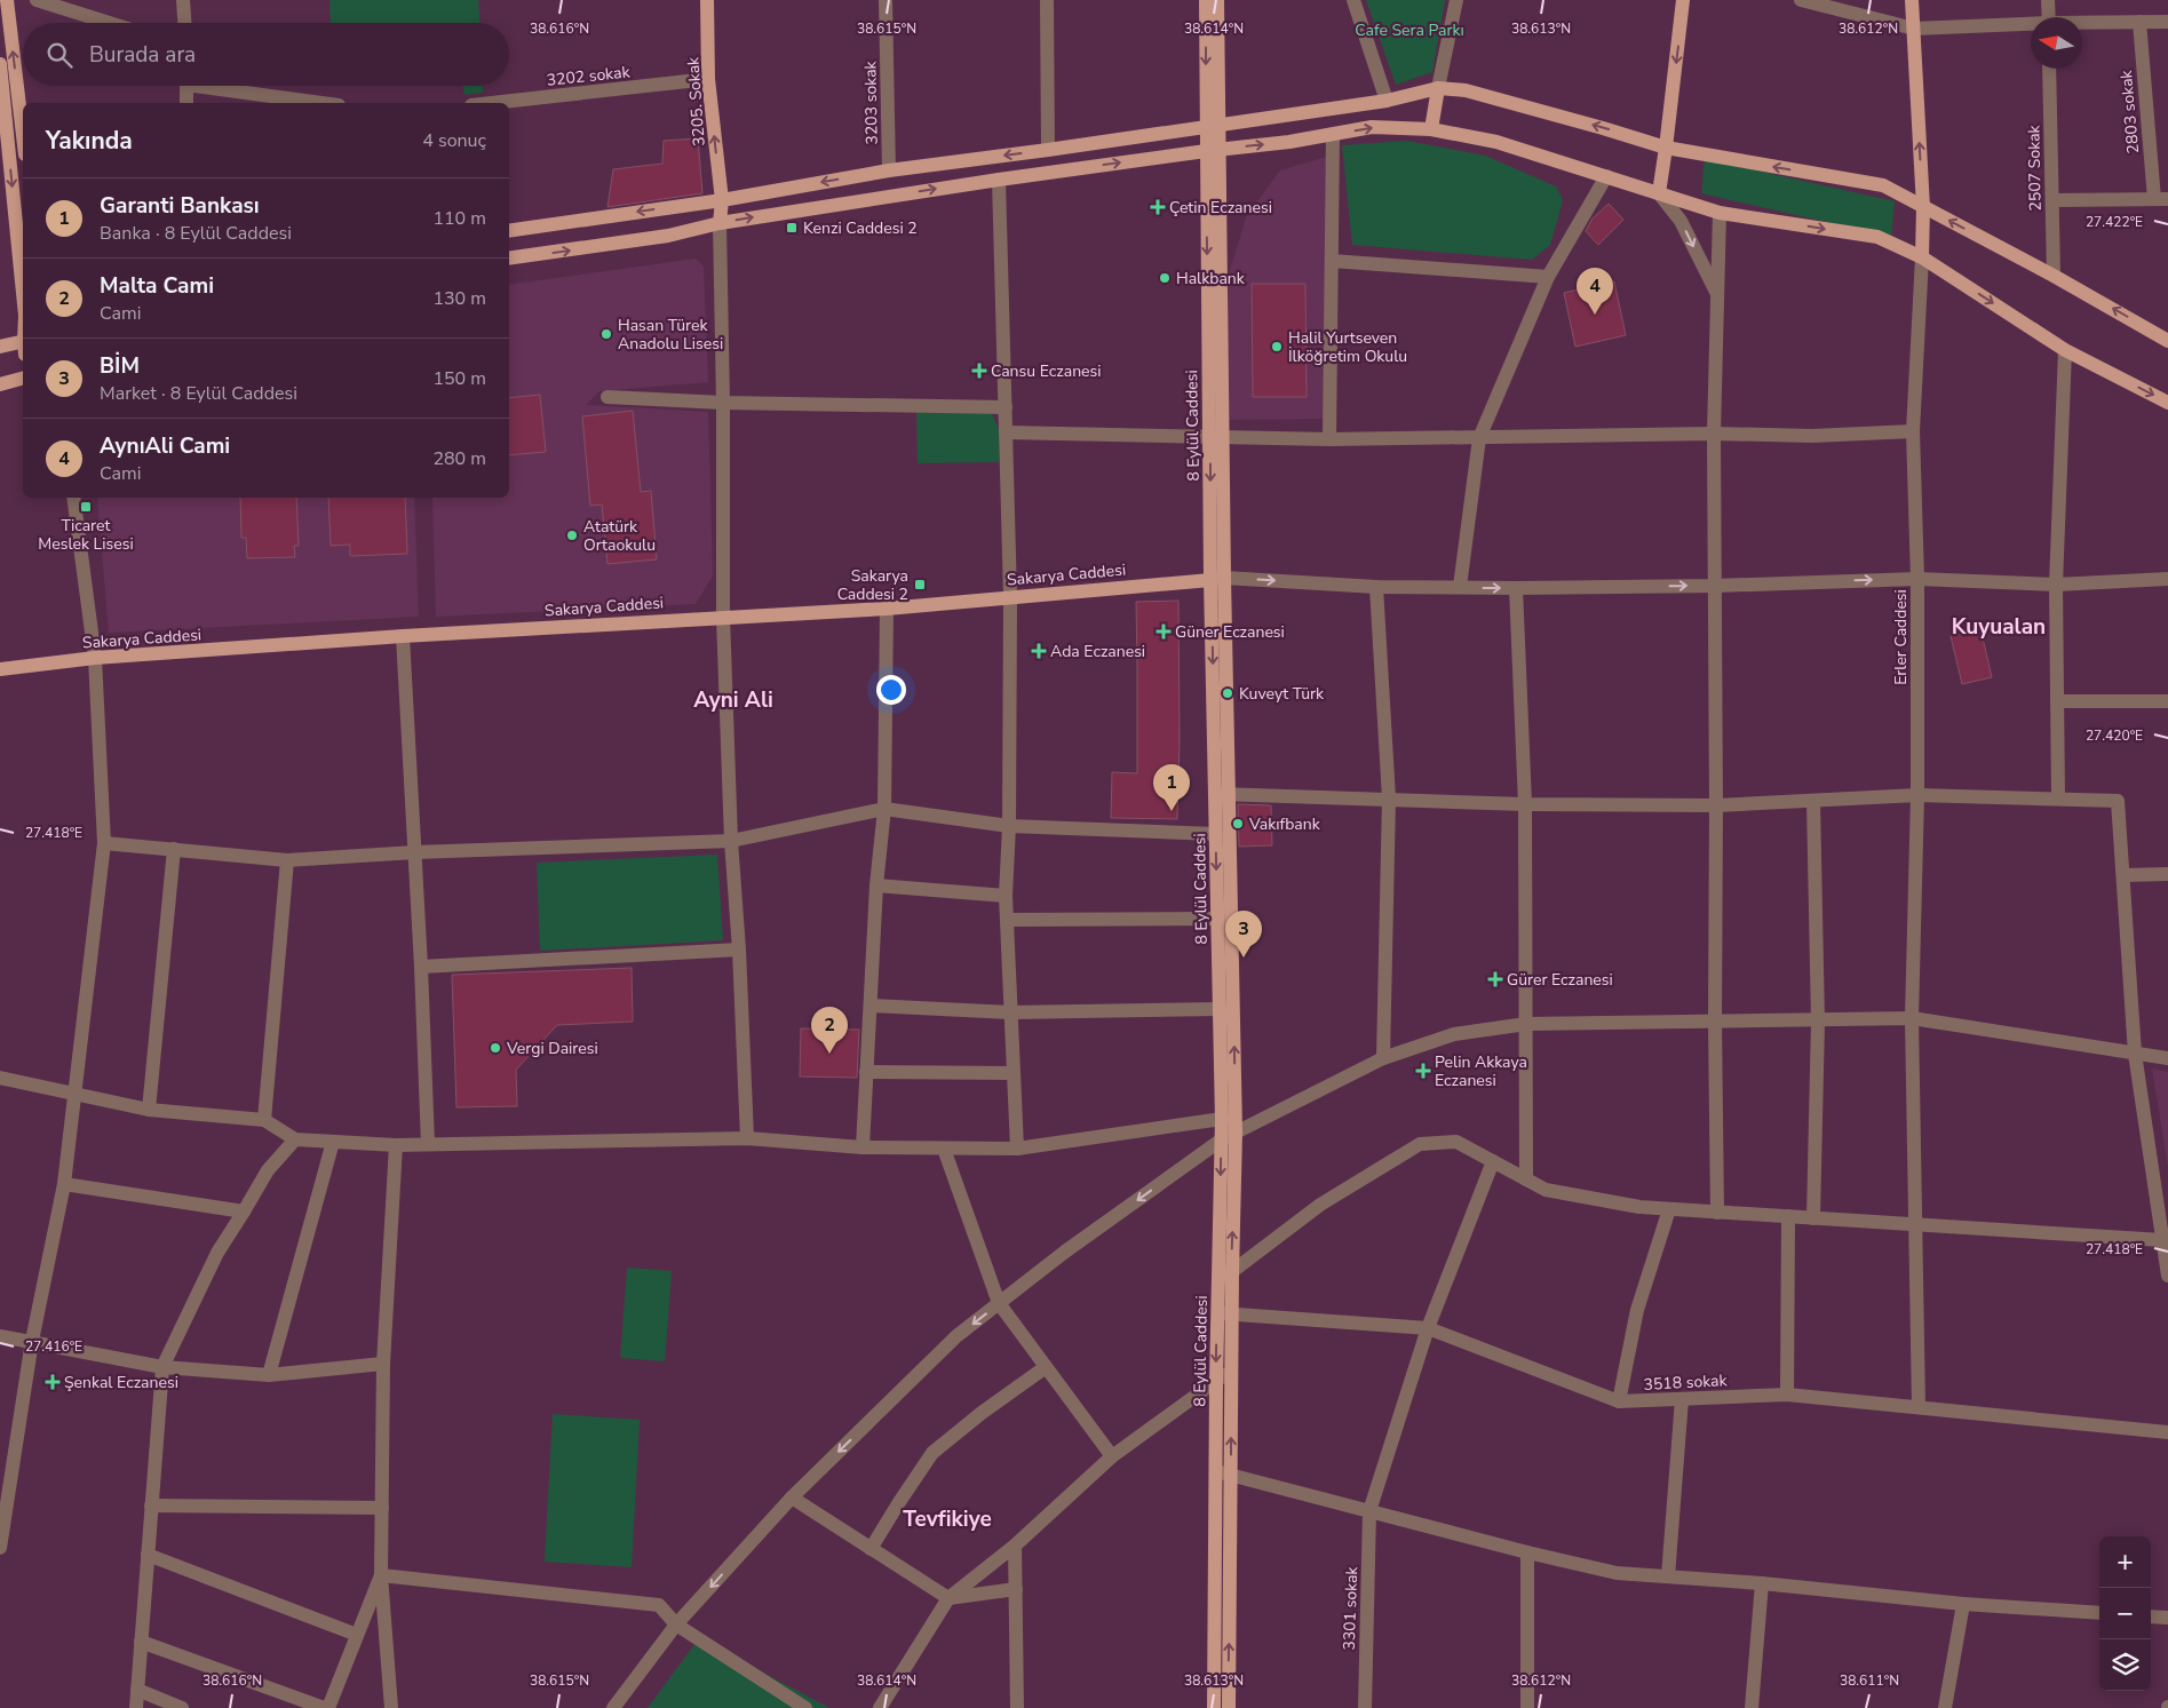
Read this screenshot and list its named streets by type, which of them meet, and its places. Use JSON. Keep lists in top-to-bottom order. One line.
{"streets":{"main road":["3205. Sokak","8 Eylül Caddesi","Sakarya Caddesi"],"street":["3202 sokak","3203 sokak","2803 sokak","2507 Sokak","Erler Caddesi","3518 sokak","3301 sokak"]},"crossings":[["3202 sokak","3205. Sokak"],["8 Eylül Caddesi","Sakarya Caddesi"],["8 Eylül Caddesi","3518 sokak"],["Erler Caddesi","3518 sokak"],["3518 sokak","3301 sokak"]],"one_way":["3205. Sokak"],"districts":["Kuyualan","Ayni Ali","Tevfikiye"],"parks":["Cafe Sera Parkı"],"places":{"health":["Çetin Eczanesi","Cansu Eczanesi","Güner Eczanesi","Ada Eczanesi","Gürer Eczanesi","Pelin Akkaya Eczanesi","Şenkal Eczanesi"],"transit":["Kenzi Caddesi 2","Ticaret Meslek Lisesi","Sakarya Caddesi 2"],"other":["Halkbank","Hasan Türek Anadolu Lisesi","Halil Yurtseven İlköğretim Okulu","Atatürk Ortaokulu","Kuveyt Türk","Vakıfbank","Vergi Dairesi"]},"north":"left","page":{"search":"Burada ara","heading":["Yakında","4 sonuç"],"list":[{"mark":"1","name":"Garanti Bankası","note":"Banka · 8 Eylül Caddesi","value":"110 m"},{"mark":"2","name":"Malta Cami","note":"Cami","value":"130 m"},{"mark":"3","name":"BİM","note":"Market · 8 Eylül Caddesi","value":"150 m"},{"mark":"4","name":"AynıAli Cami","note":"Cami","value":"280 m"}],"pins":["4","1","3","2"],"map_buttons":["+","−"]},"coordinates":["38.616°N","38.615°N","38.614°N","38.613°N","38.612°N","27.422°E","27.420°E","27.418°E","27.416°E","38.611°N"]}
